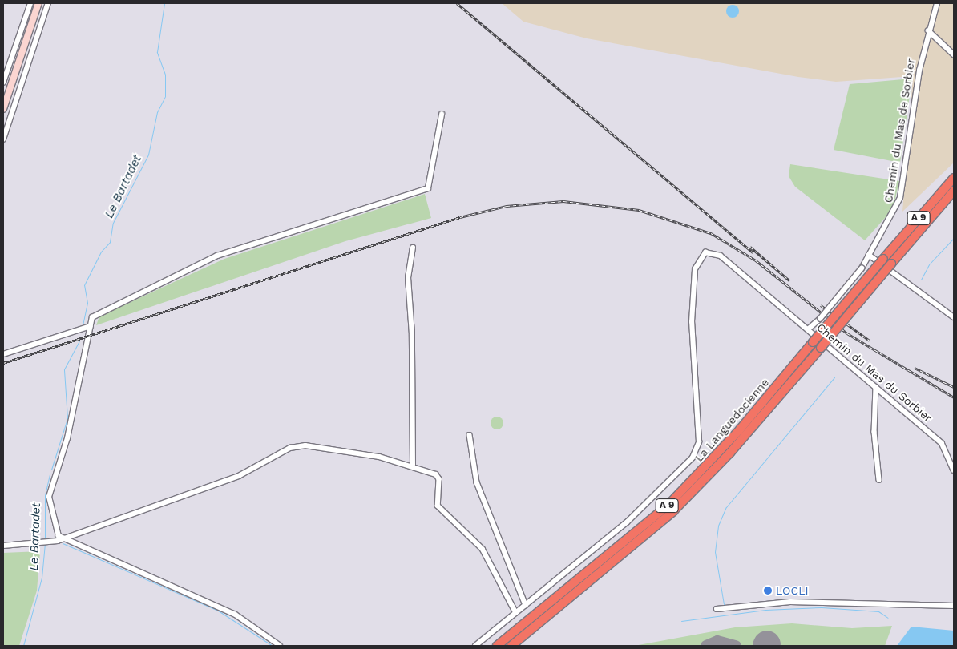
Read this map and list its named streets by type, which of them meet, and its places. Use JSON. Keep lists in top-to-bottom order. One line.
{"streets":{"highway":["A 9","La Languedocienne"],"street":["Chemin du Mas de Sorbier","Chemin du Mas du Sorbier"]},"crossings":[["Chemin du Mas de Sorbier","Chemin du Mas du Sorbier"]],"water":["Le Bartadet"],"places":["LOCLI"]}
